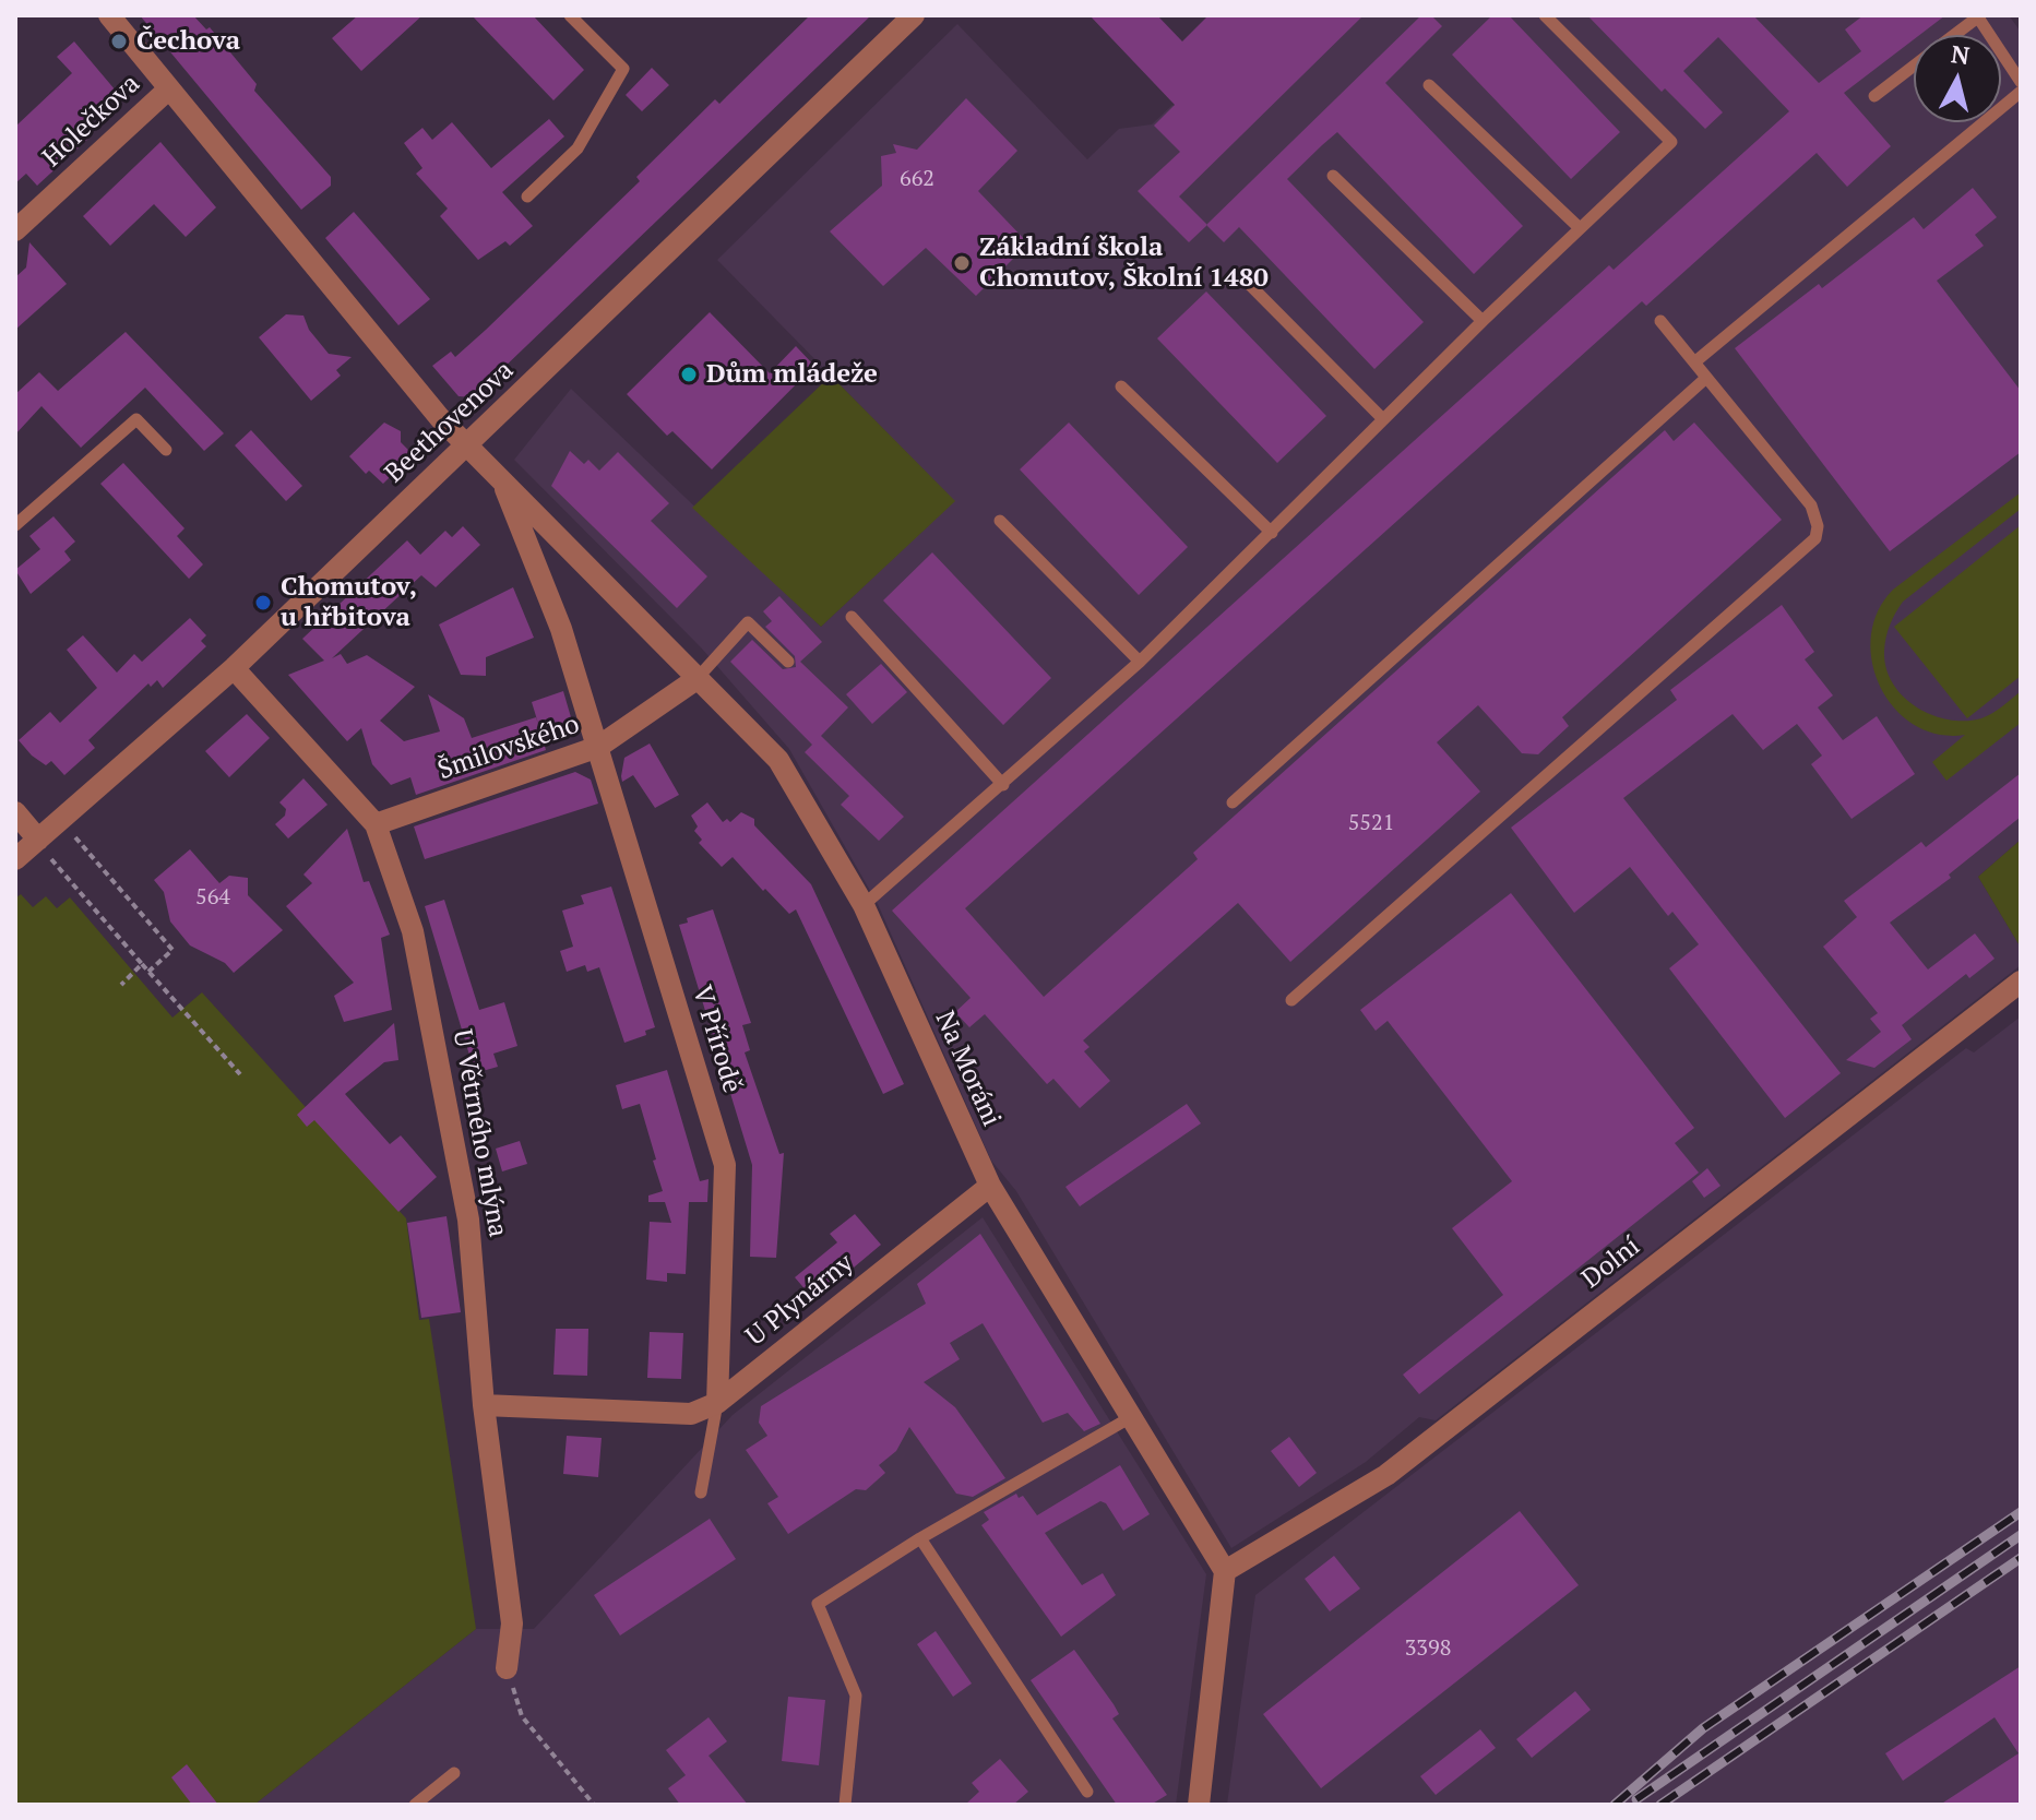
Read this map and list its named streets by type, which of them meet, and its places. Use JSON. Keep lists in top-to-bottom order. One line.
{"streets":{"street":["Holečkova","Beethovenova","Šmilovského","V Přírodě","Na Moráni","U Větrného mlýna","Dolní","U Plynárny"]},"crossings":[["Beethovenova","Na Moráni"],["Beethovenova","U Větrného mlýna"],["Šmilovského","V Přírodě"],["Šmilovského","Na Moráni"],["Šmilovského","U Větrného mlýna"],["V Přírodě","Na Moráni"],["V Přírodě","U Plynárny"],["Na Moráni","Dolní"],["Na Moráni","U Plynárny"]],"places":["Čechova","Základní škola Chomutov, Školní 1480","Dům mládeže","Chomutov, u hřbitova"],"house_numbers":["662","5521","564","3398"],"north":"top"}
